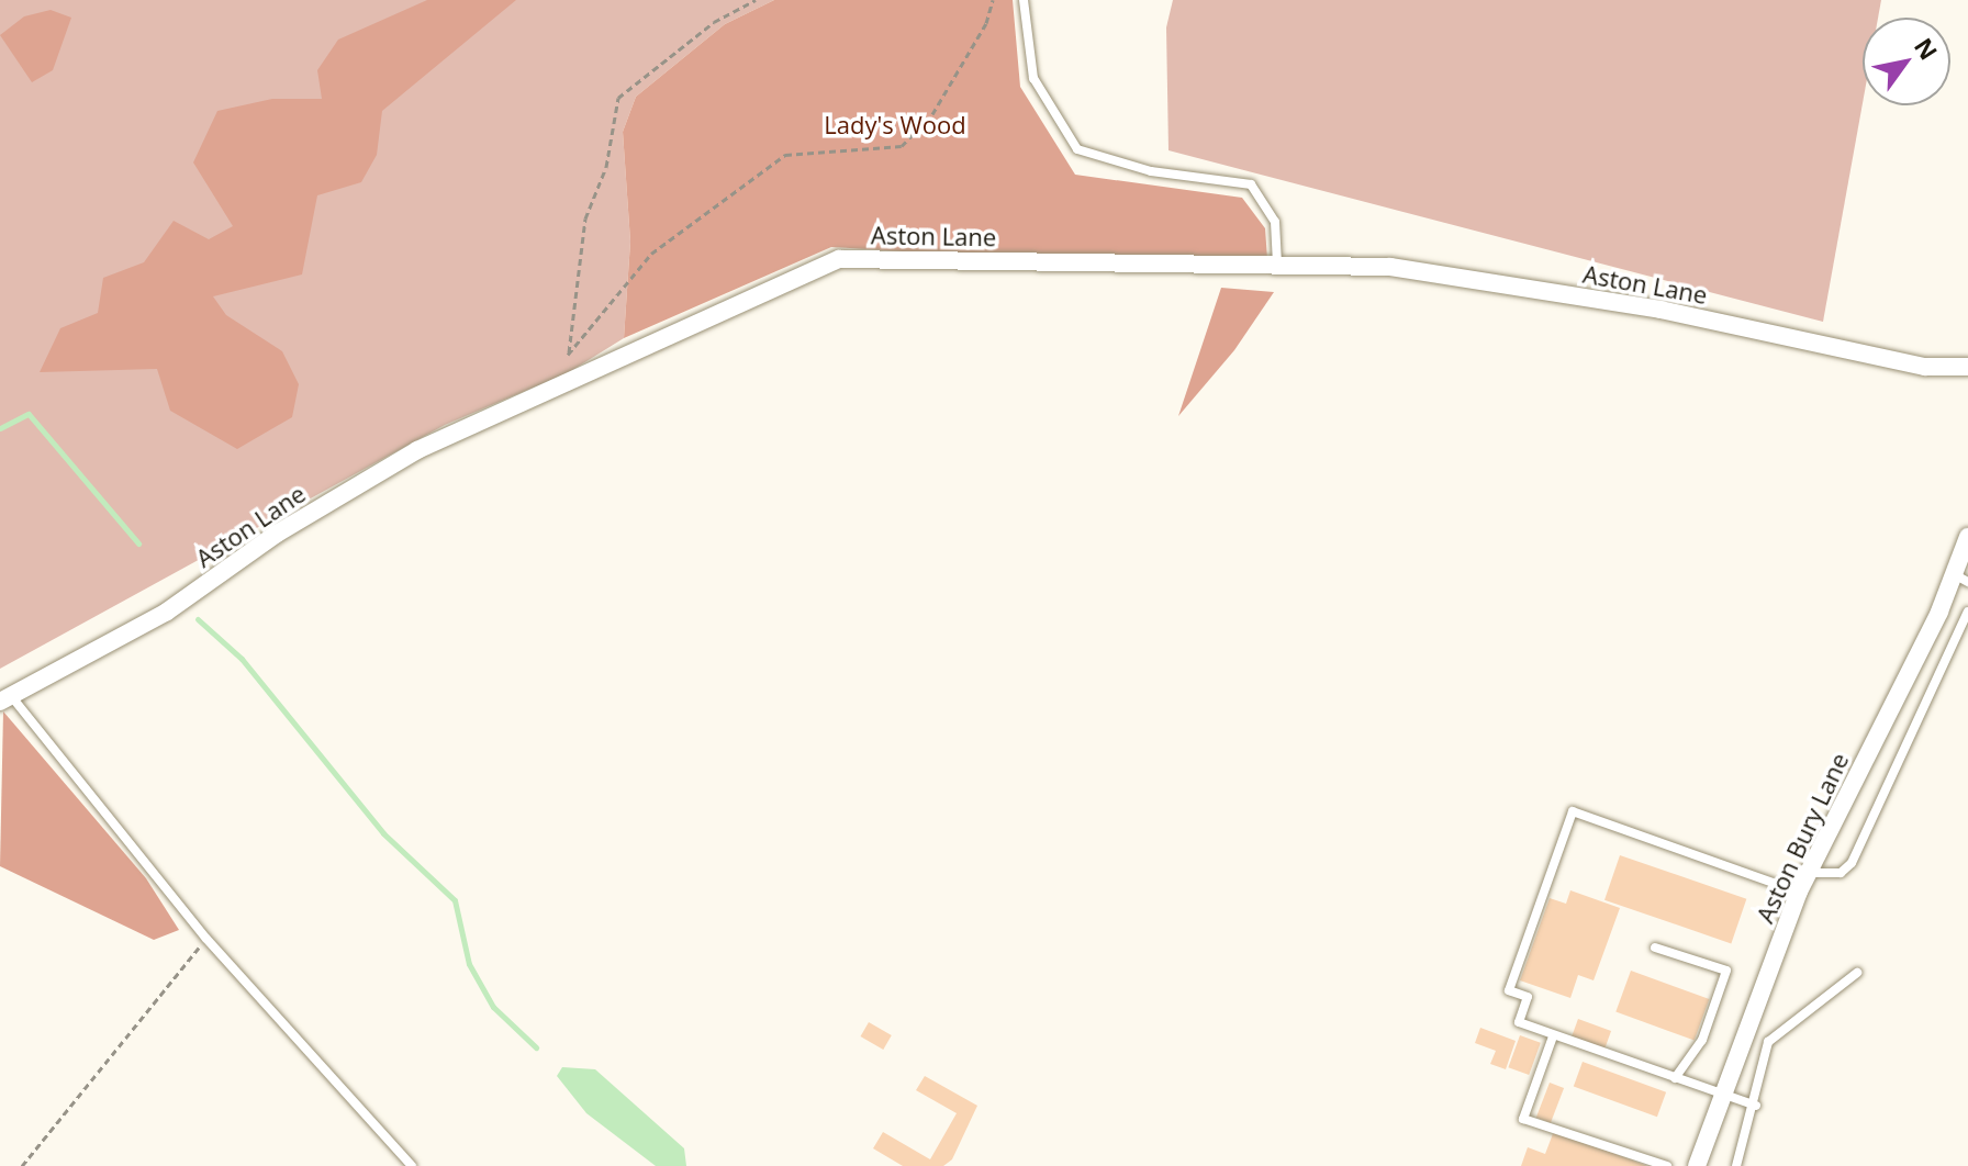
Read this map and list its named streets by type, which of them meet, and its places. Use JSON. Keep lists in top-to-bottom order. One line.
{"streets":{"street":["Aston Lane","Aston Bury Lane"]},"parks":["Lady's Wood"],"north":"top right"}
